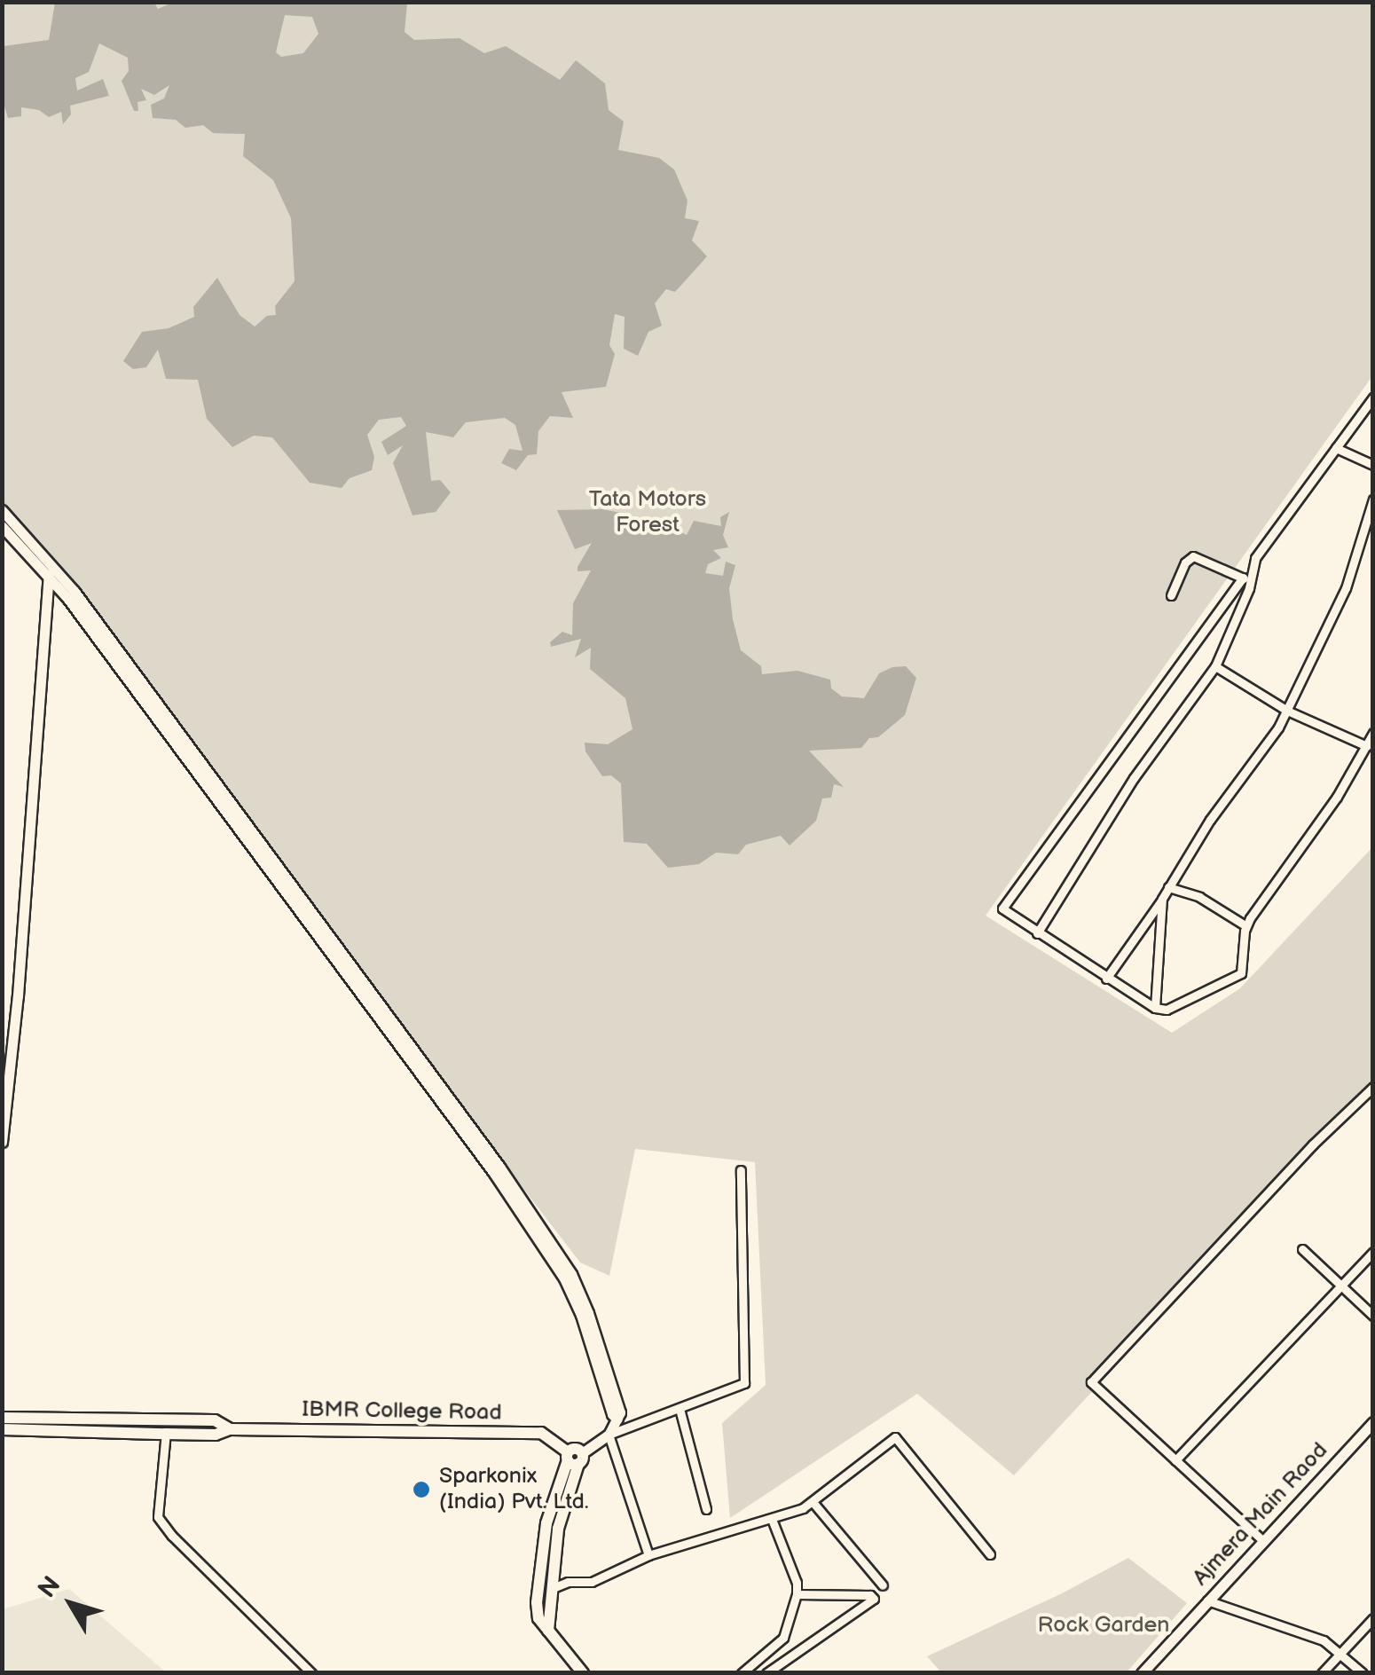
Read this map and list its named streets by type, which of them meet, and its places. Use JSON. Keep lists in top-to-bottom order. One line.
{"streets":{"main road":["IBMR College Road","Ajmera Main Raod"]},"parks":["Tata Motors Forest","Rock Garden"],"places":["Sparkonix (India) Pvt. Ltd."],"north":"top left"}
